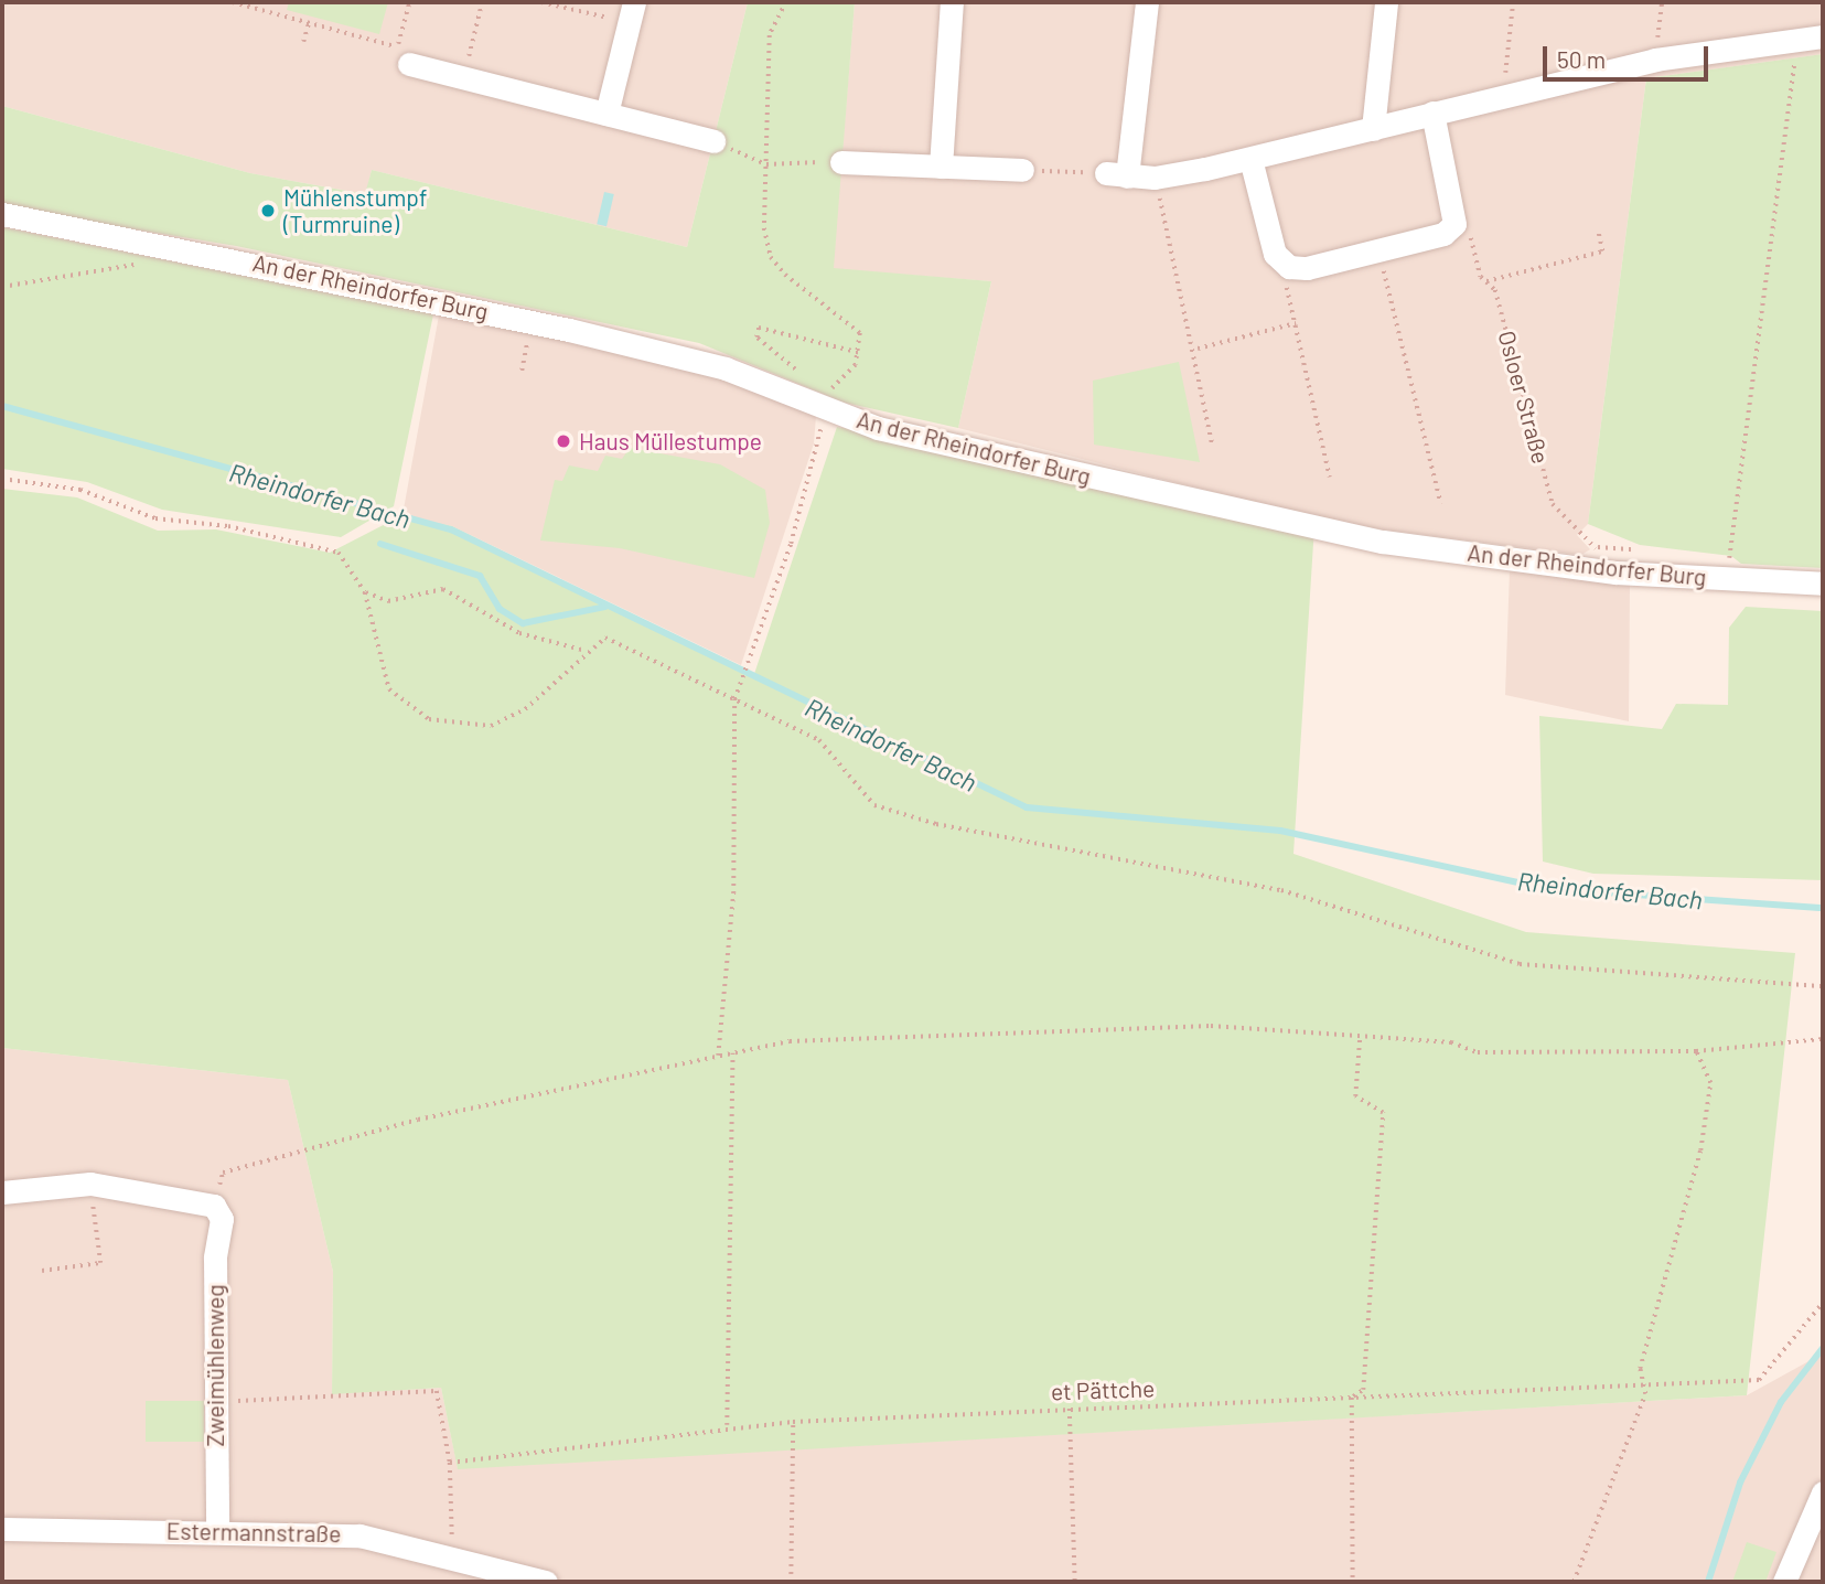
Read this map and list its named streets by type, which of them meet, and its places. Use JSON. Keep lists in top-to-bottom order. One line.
{"streets":{"street":["An der Rheindorfer Burg","Zweimühlenweg","Estermannstraße"],"path":["Osloer Straße","et Pättche"]},"crossings":[["An der Rheindorfer Burg","Osloer Straße"],["Zweimühlenweg","Estermannstraße"]],"water":["Rheindorfer Bach"],"places":["Mühlenstumpf (Turmruine)","Haus Müllestumpe"],"scale_bar":"50 m"}
